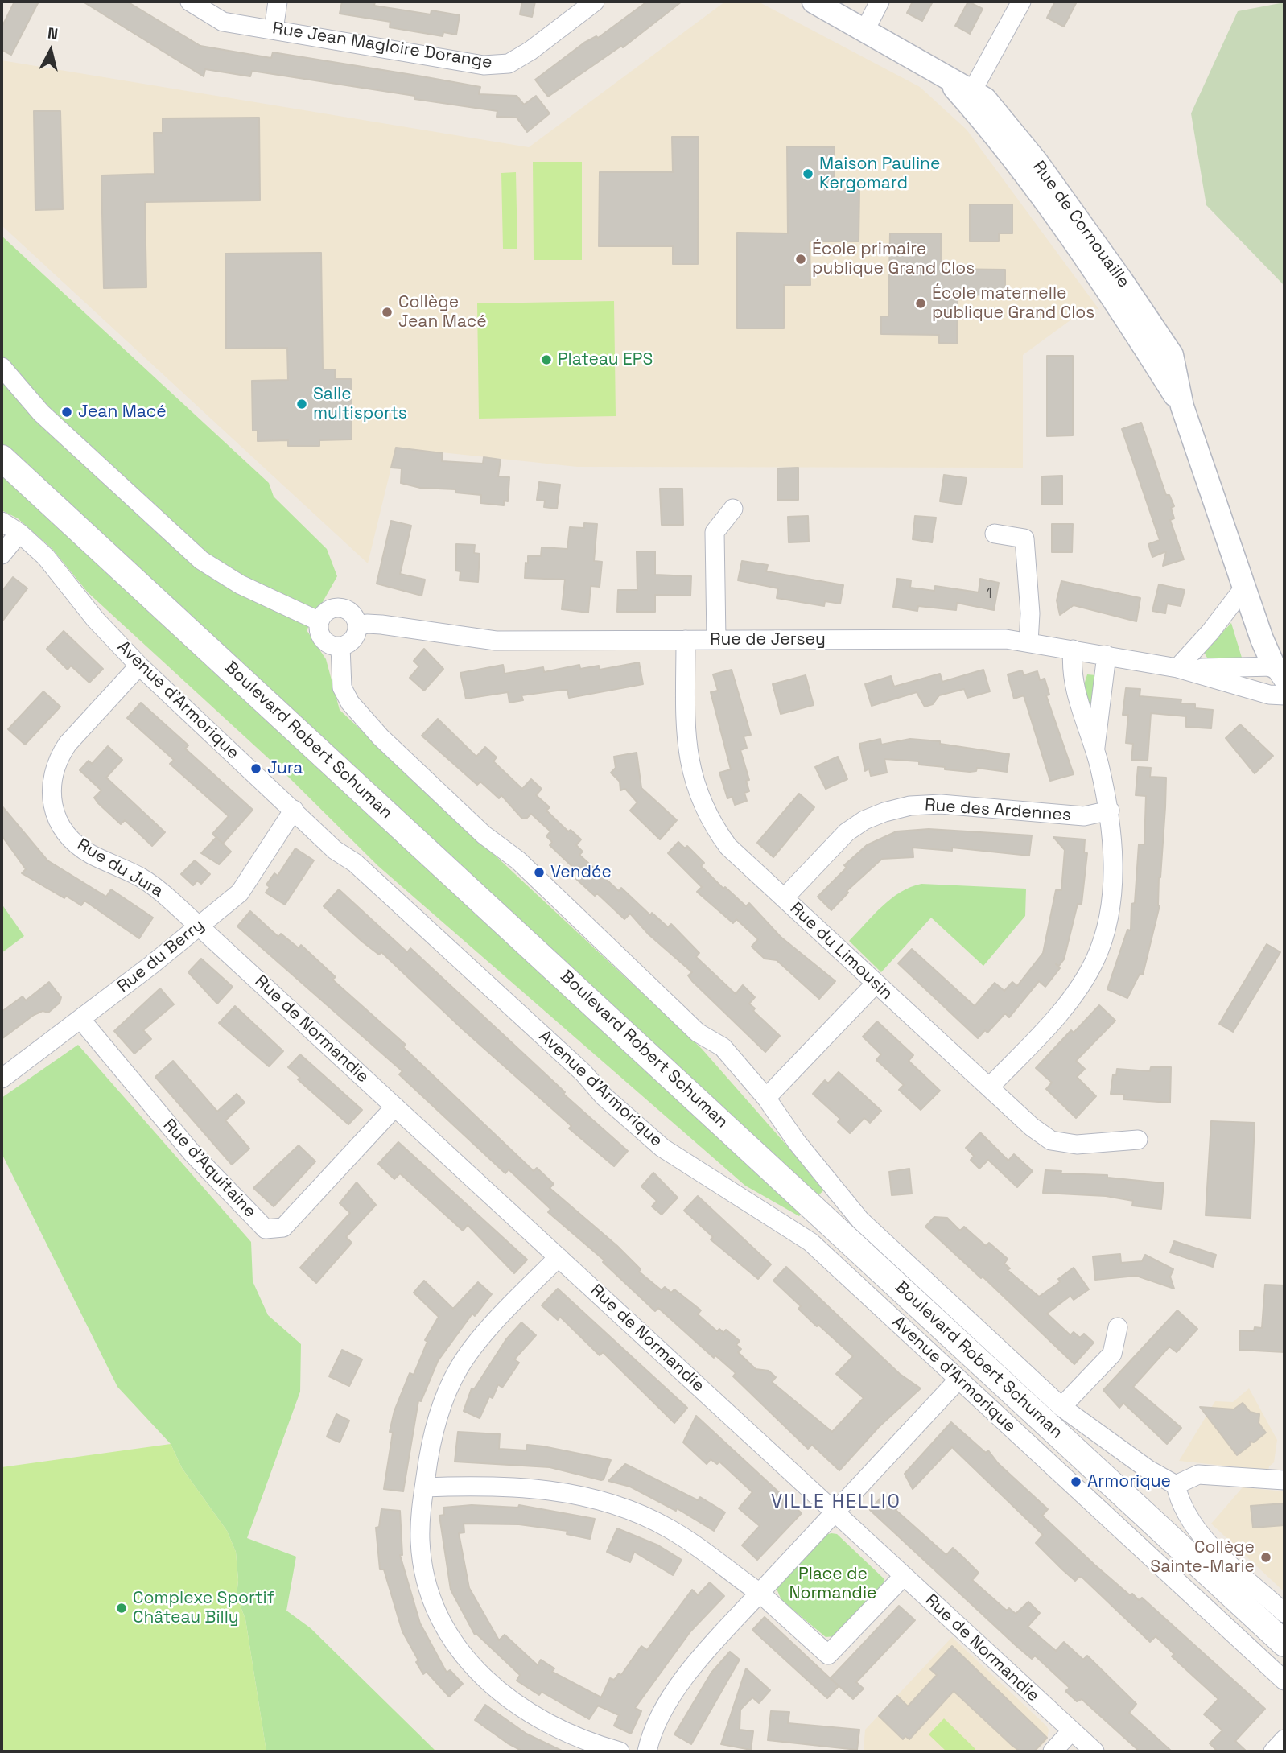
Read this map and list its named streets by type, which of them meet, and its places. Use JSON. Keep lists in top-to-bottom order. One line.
{"streets":{"main road":["Boulevard Robert Schuman"],"street":["Rue Jean Magloire Dorange","Rue de Cornouaille","Rue de Jersey","Avenue d'Armorique","Rue des Ardennes","Rue du Jura","Rue du Limousin","Rue du Berry","Rue de Normandie","Rue d'Aquitaine"]},"crossings":[["Rue de Cornouaille","Rue de Jersey"],["Rue de Jersey","Rue du Limousin"],["Avenue d'Armorique","Rue du Jura"],["Avenue d'Armorique","Rue du Berry"],["Rue des Ardennes","Rue du Limousin"],["Rue du Jura","Rue du Berry"],["Rue du Jura","Rue de Normandie"],["Rue du Berry","Rue de Normandie"],["Rue du Berry","Rue d'Aquitaine"],["Rue de Normandie","Rue d'Aquitaine"]],"districts":["VILLE HELLIO"],"parks":["Place de Normandie"],"places":["Maison Pauline Kergomard","École primaire publique Grand Clos","École maternelle publique Grand Clos","Collège Jean Macé","Plateau EPS","Salle multisports","Jean Macé","Jura","Vendée","Armorique","Collège Sainte-Marie","Complexe Sportif Château Billy"],"house_numbers":["1"],"north":"top"}
